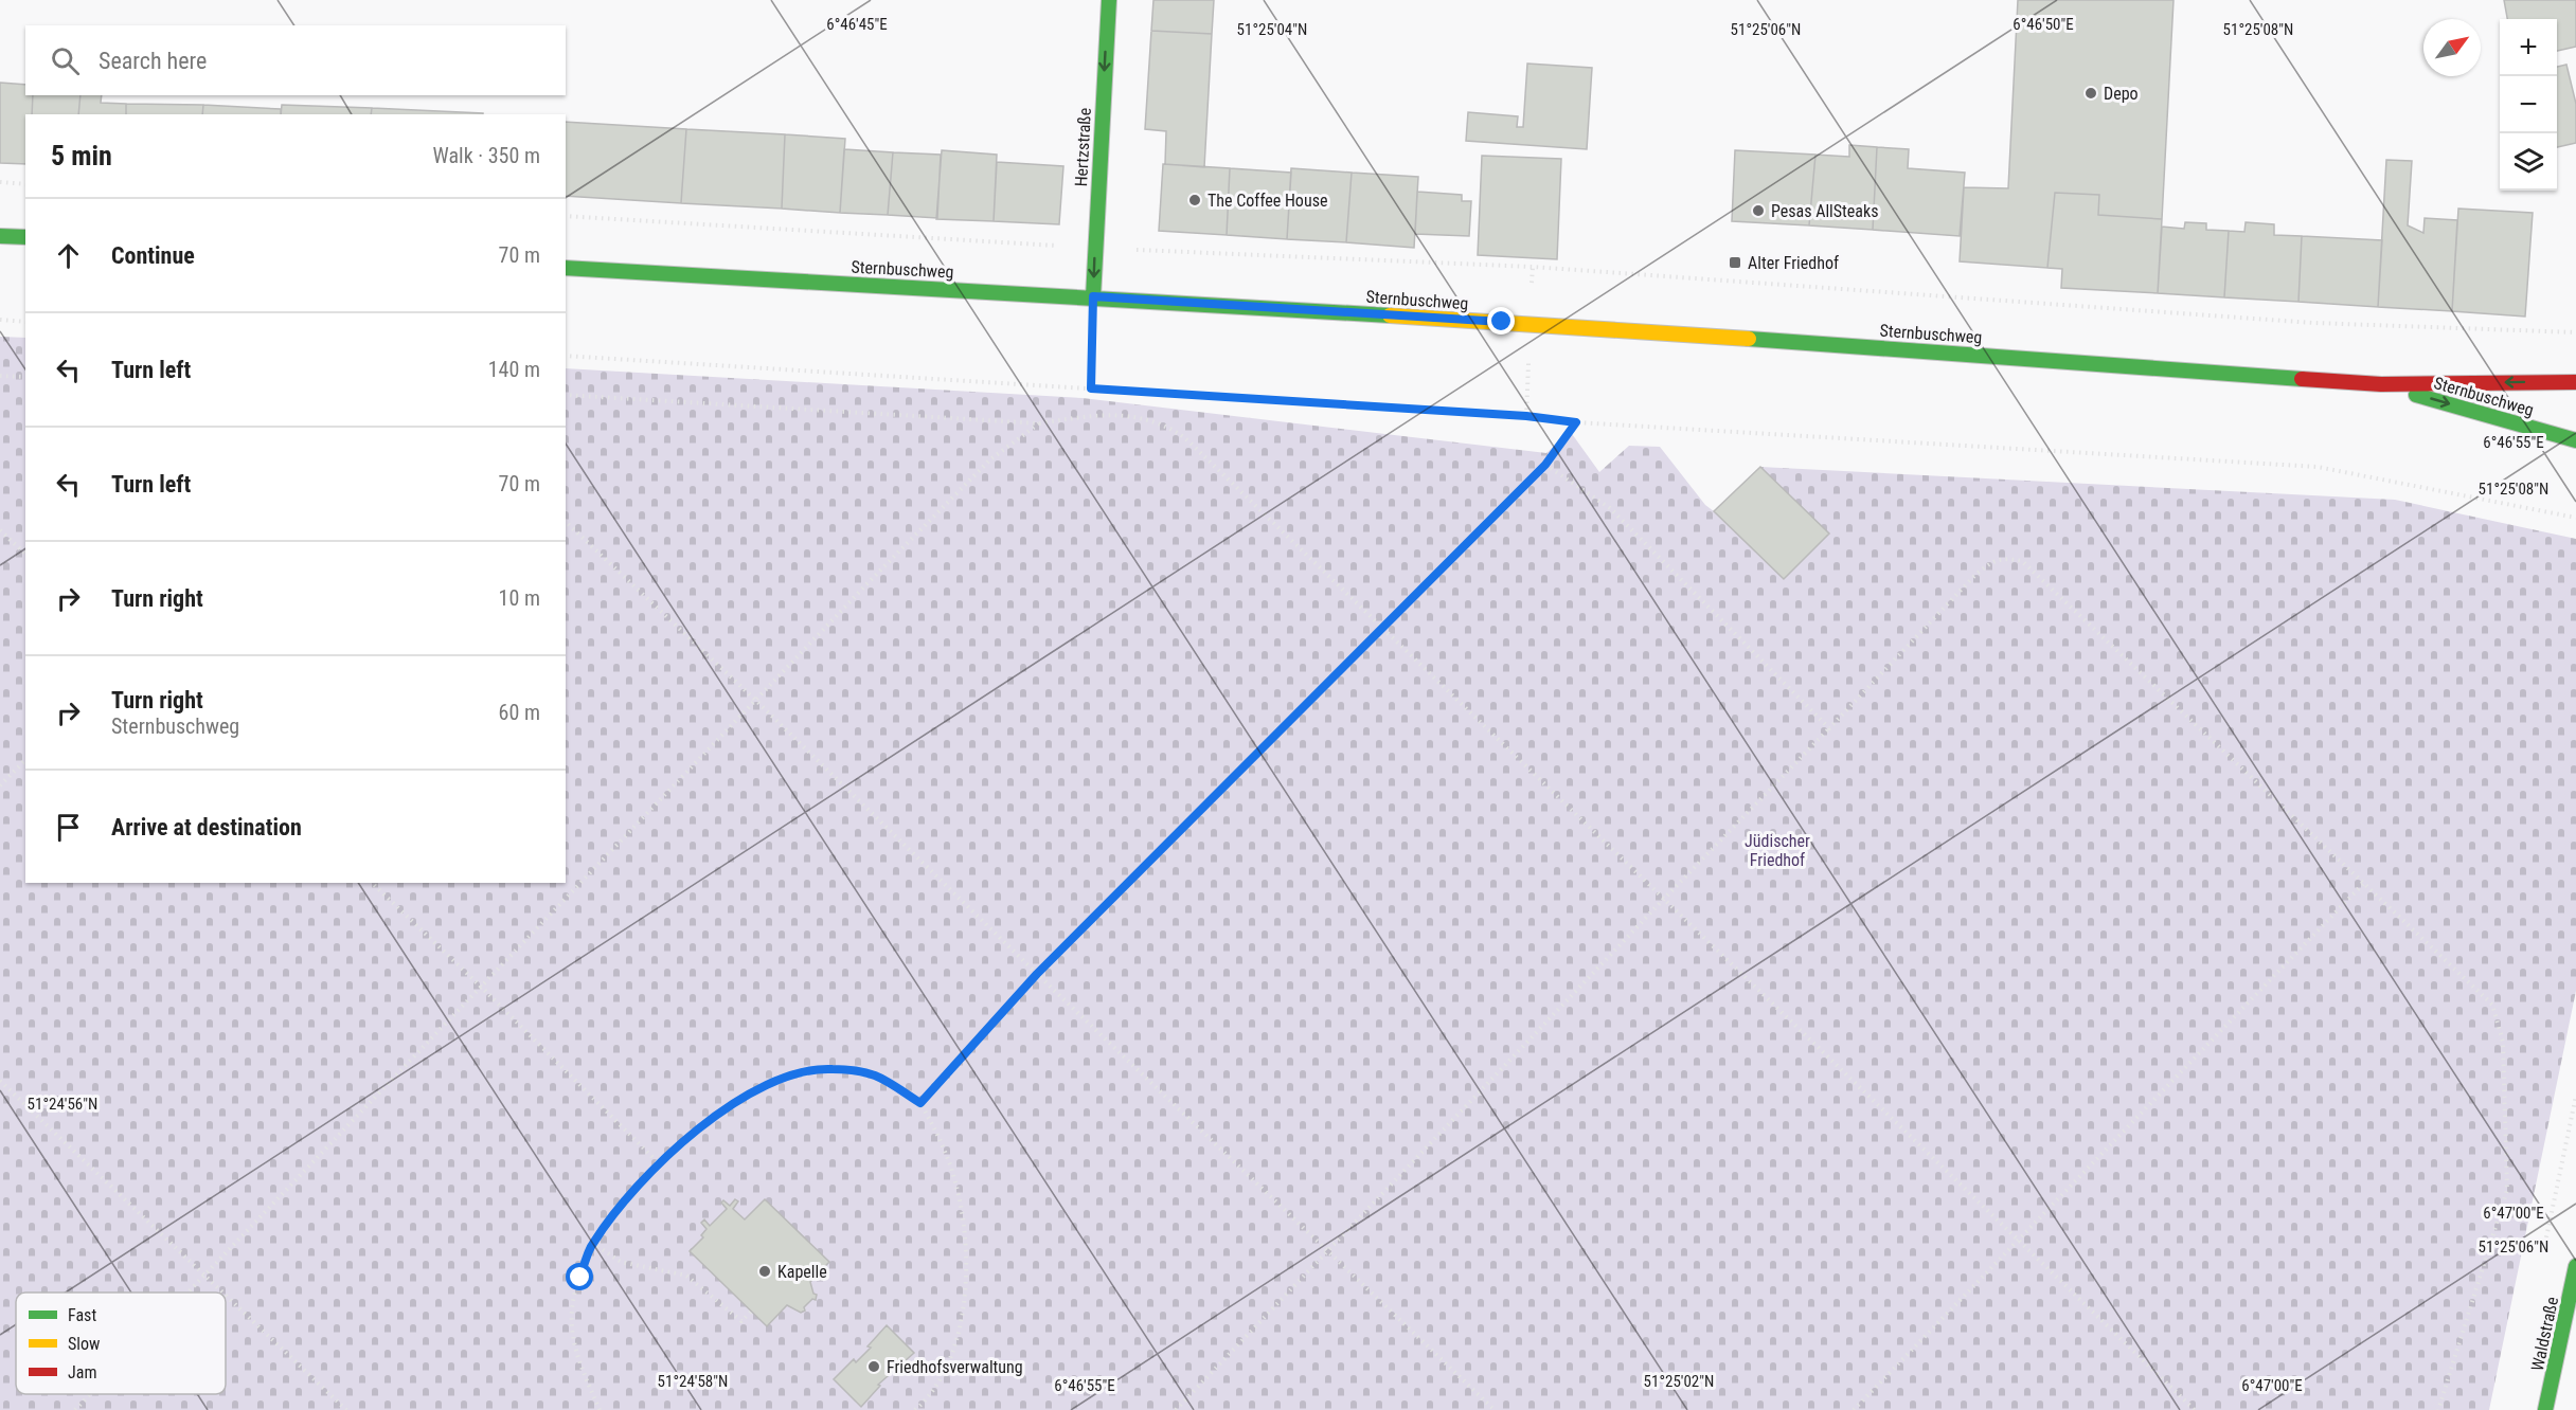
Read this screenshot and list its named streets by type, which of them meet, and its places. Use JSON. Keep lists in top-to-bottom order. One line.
{"streets":{"main road":["Hertzstraße","Sternbuschweg","Waldstraße"]},"crossings":[["Hertzstraße","Sternbuschweg"]],"one_way":["Hertzstraße"],"parks":["Jüdischer Friedhof"],"places":{"other":["Depo","The Coffee House","Pesas AllSteaks","Kapelle","Friedhofsverwaltung"],"transit":["Alter Friedhof"]},"legend":["Fast","Slow","Jam"],"north":"top right","page":{"map_buttons":["+","−"],"search":"Search here","heading":["5 min","Walk · 350 m"],"list":[["Continue","70 m"],["Turn left","140 m"],["Turn left","70 m"],["Turn right","10 m"],["Turn right","Sternbuschweg","60 m"],"Arrive at destination"]},"coordinates":["6°46'45\"E","6°46'50\"E","51°25'08\"N","51°25'04\"N","51°25'06\"N","6°46'55\"E","51°24'56\"N","6°47'00\"E","51°24'58\"N","51°25'02\"N"]}
